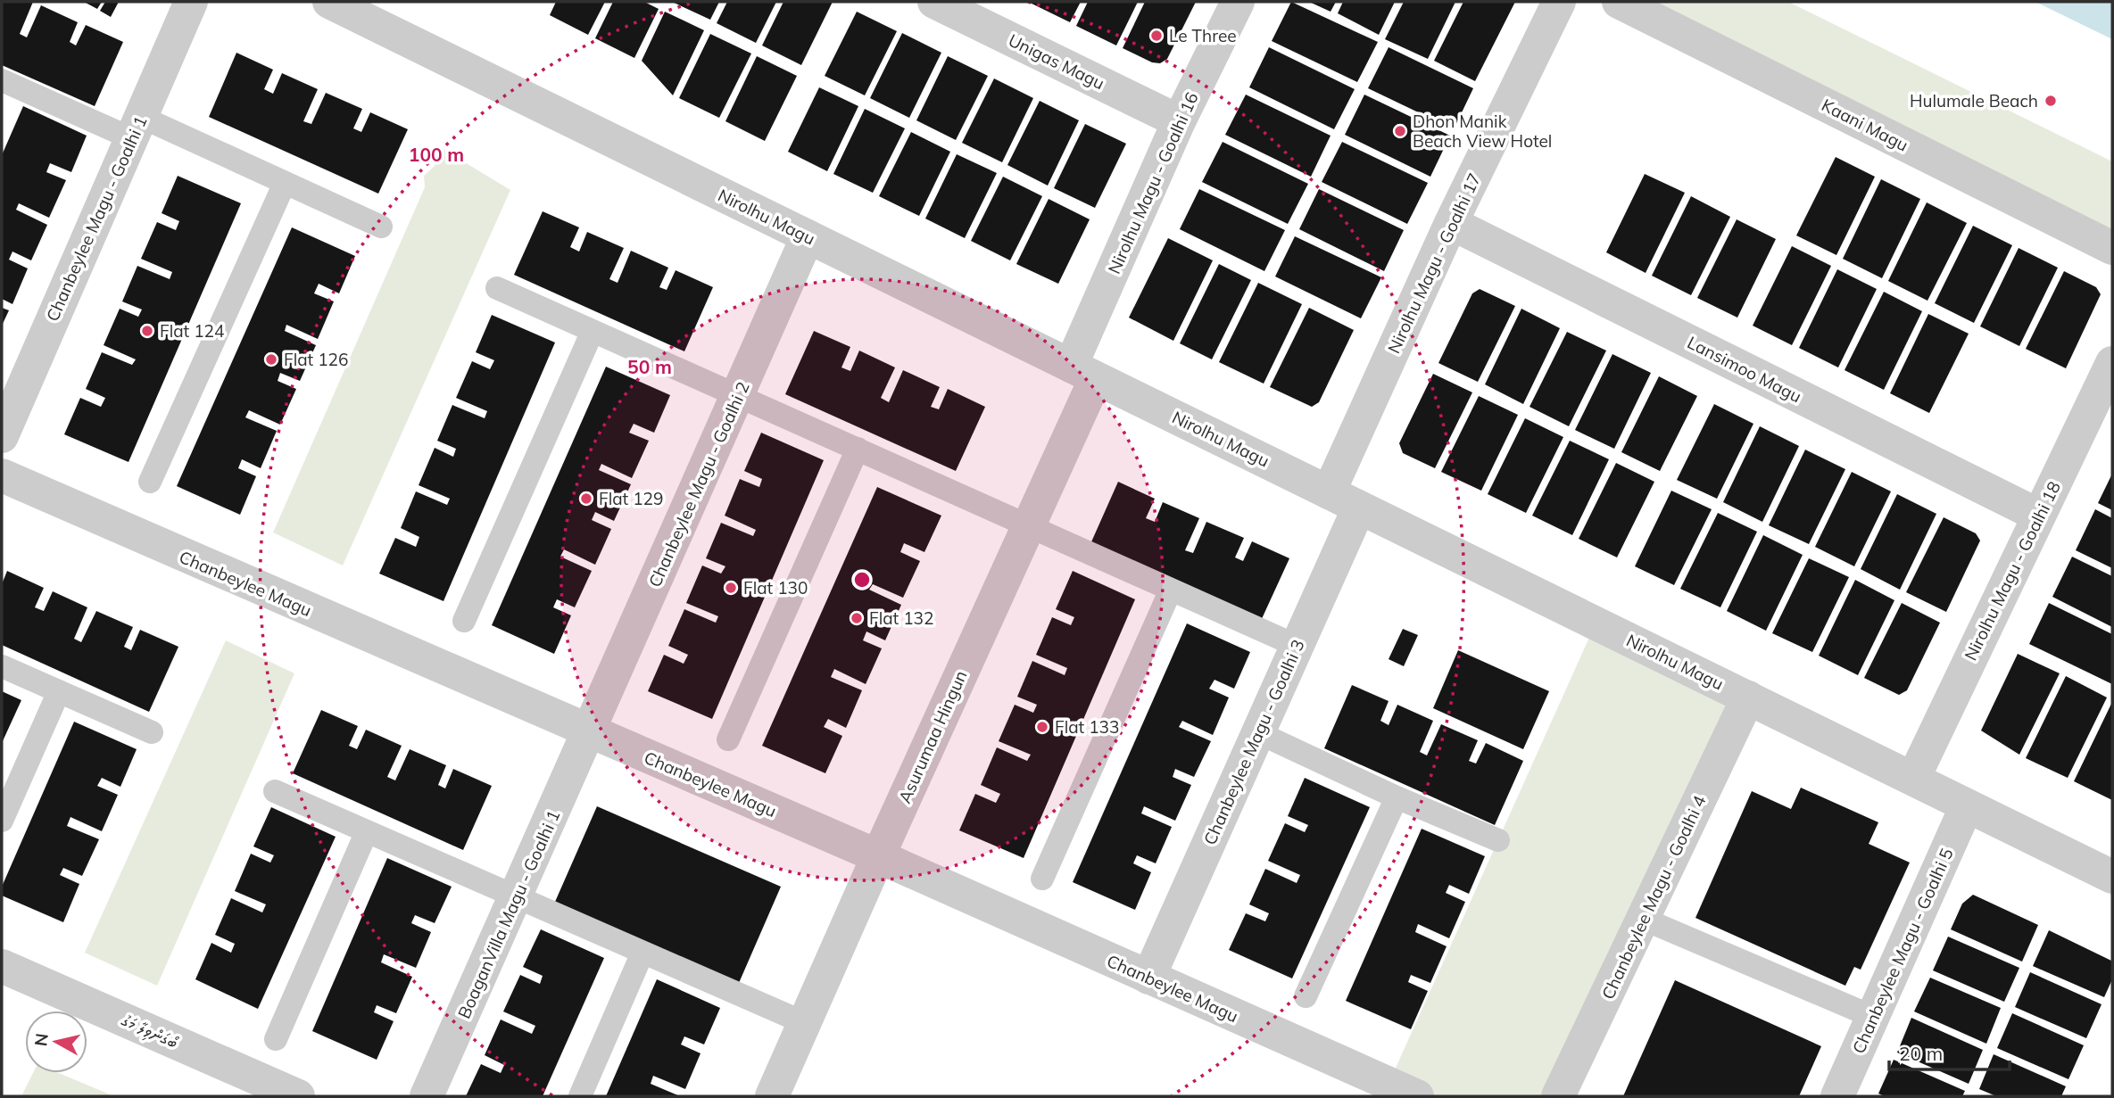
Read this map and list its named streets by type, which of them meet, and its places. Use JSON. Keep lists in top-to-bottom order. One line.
{"streets":{"street":["Unigas Magu","Kaani Magu","Nirolhu Magu - Goalhi 16","Nirolhu Magu","Chanbeylee Magu - Goalhi 1","Nirolhu Magu - Goalhi 17","Lansimoo Magu","Chanbeylee Magu - Goalhi 2","Nirolhu Magu - Goalhi 18","Chanbeylee Magu","Asurumaa Hingun","Chanbeylee Magu - Goalhi 3","Chanbeylee Magu - Goalhi 4","BoaganVilla Magu - Goalhi 1","Chanbeylee Magu - Goalhi 5","ބޯގަންވިލާ މަގު"]},"crossings":[["Unigas Magu","Nirolhu Magu - Goalhi 16"],["Nirolhu Magu - Goalhi 16","Nirolhu Magu"],["Nirolhu Magu - Goalhi 16","Asurumaa Hingun"],["Nirolhu Magu","Nirolhu Magu - Goalhi 17"],["Nirolhu Magu","Chanbeylee Magu - Goalhi 2"],["Nirolhu Magu","Nirolhu Magu - Goalhi 18"],["Nirolhu Magu","Asurumaa Hingun"],["Nirolhu Magu","Chanbeylee Magu - Goalhi 3"],["Nirolhu Magu","Chanbeylee Magu - Goalhi 4"],["Nirolhu Magu","Chanbeylee Magu - Goalhi 5"],["Nirolhu Magu - Goalhi 17","Lansimoo Magu"],["Lansimoo Magu","Nirolhu Magu - Goalhi 18"],["Chanbeylee Magu - Goalhi 2","Chanbeylee Magu"],["Chanbeylee Magu - Goalhi 2","BoaganVilla Magu - Goalhi 1"],["Chanbeylee Magu","Asurumaa Hingun"],["Chanbeylee Magu","Chanbeylee Magu - Goalhi 3"],["Chanbeylee Magu","BoaganVilla Magu - Goalhi 1"]],"places":["Le Three","Hulumale Beach","Dhon Manik Beach View Hotel","Flat 124","Flat 126","Flat 129","Flat 130","Flat 132","Flat 133"],"scale_bar":"20 m","north":"left","rings":["100 m","50 m"]}
